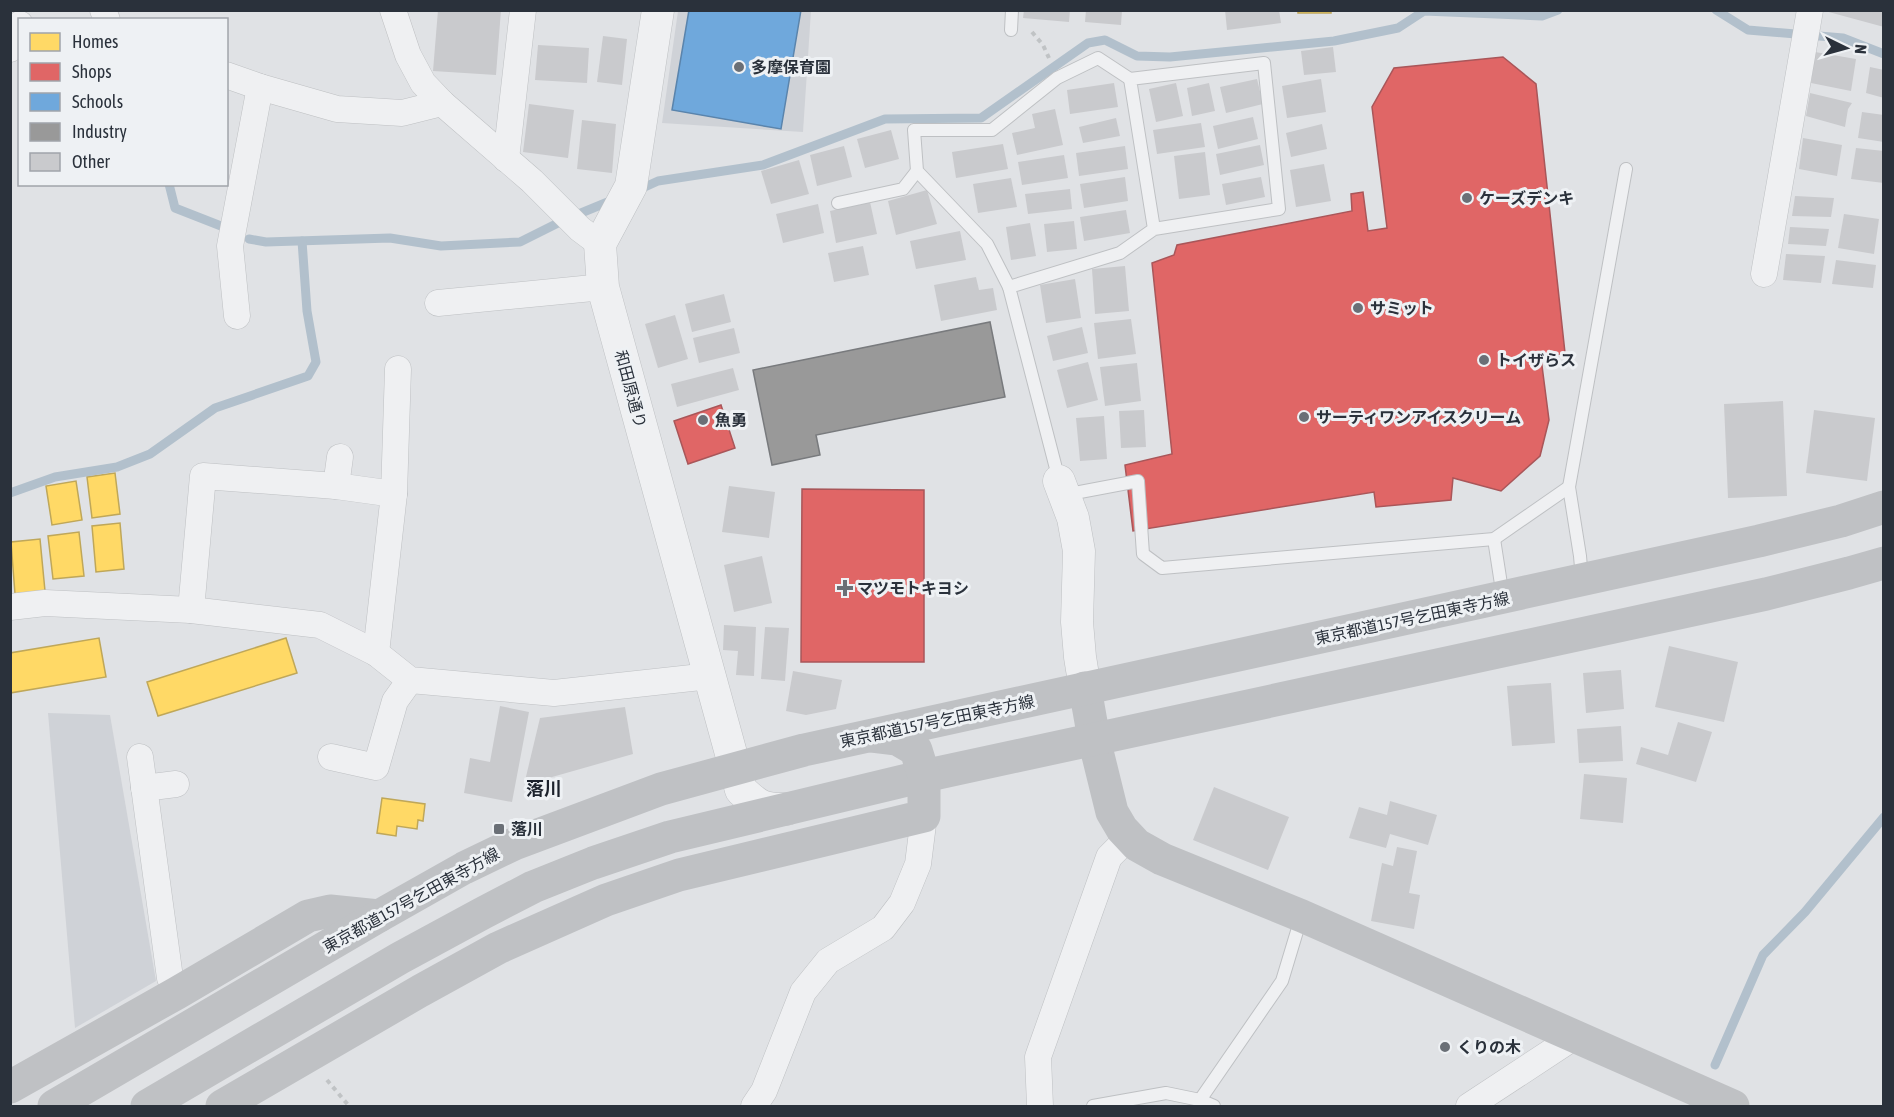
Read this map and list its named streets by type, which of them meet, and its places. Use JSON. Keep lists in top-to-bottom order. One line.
{"streets":{"main road":["東京都道157号乞田東寺方線"],"street":["和田原通り"]},"crossings":[["和田原通り","東京都道157号乞田東寺方線"]],"districts":["落川"],"places":{"other":["多摩保育園","ケーズデンキ","サミット","トイザらス","サーティワンアイスクリーム","魚勇","くりの木"],"health":["マツモトキヨシ"],"transit":["落川"]},"legend":["Homes","Shops","Schools","Industry","Other"],"north":"right"}
